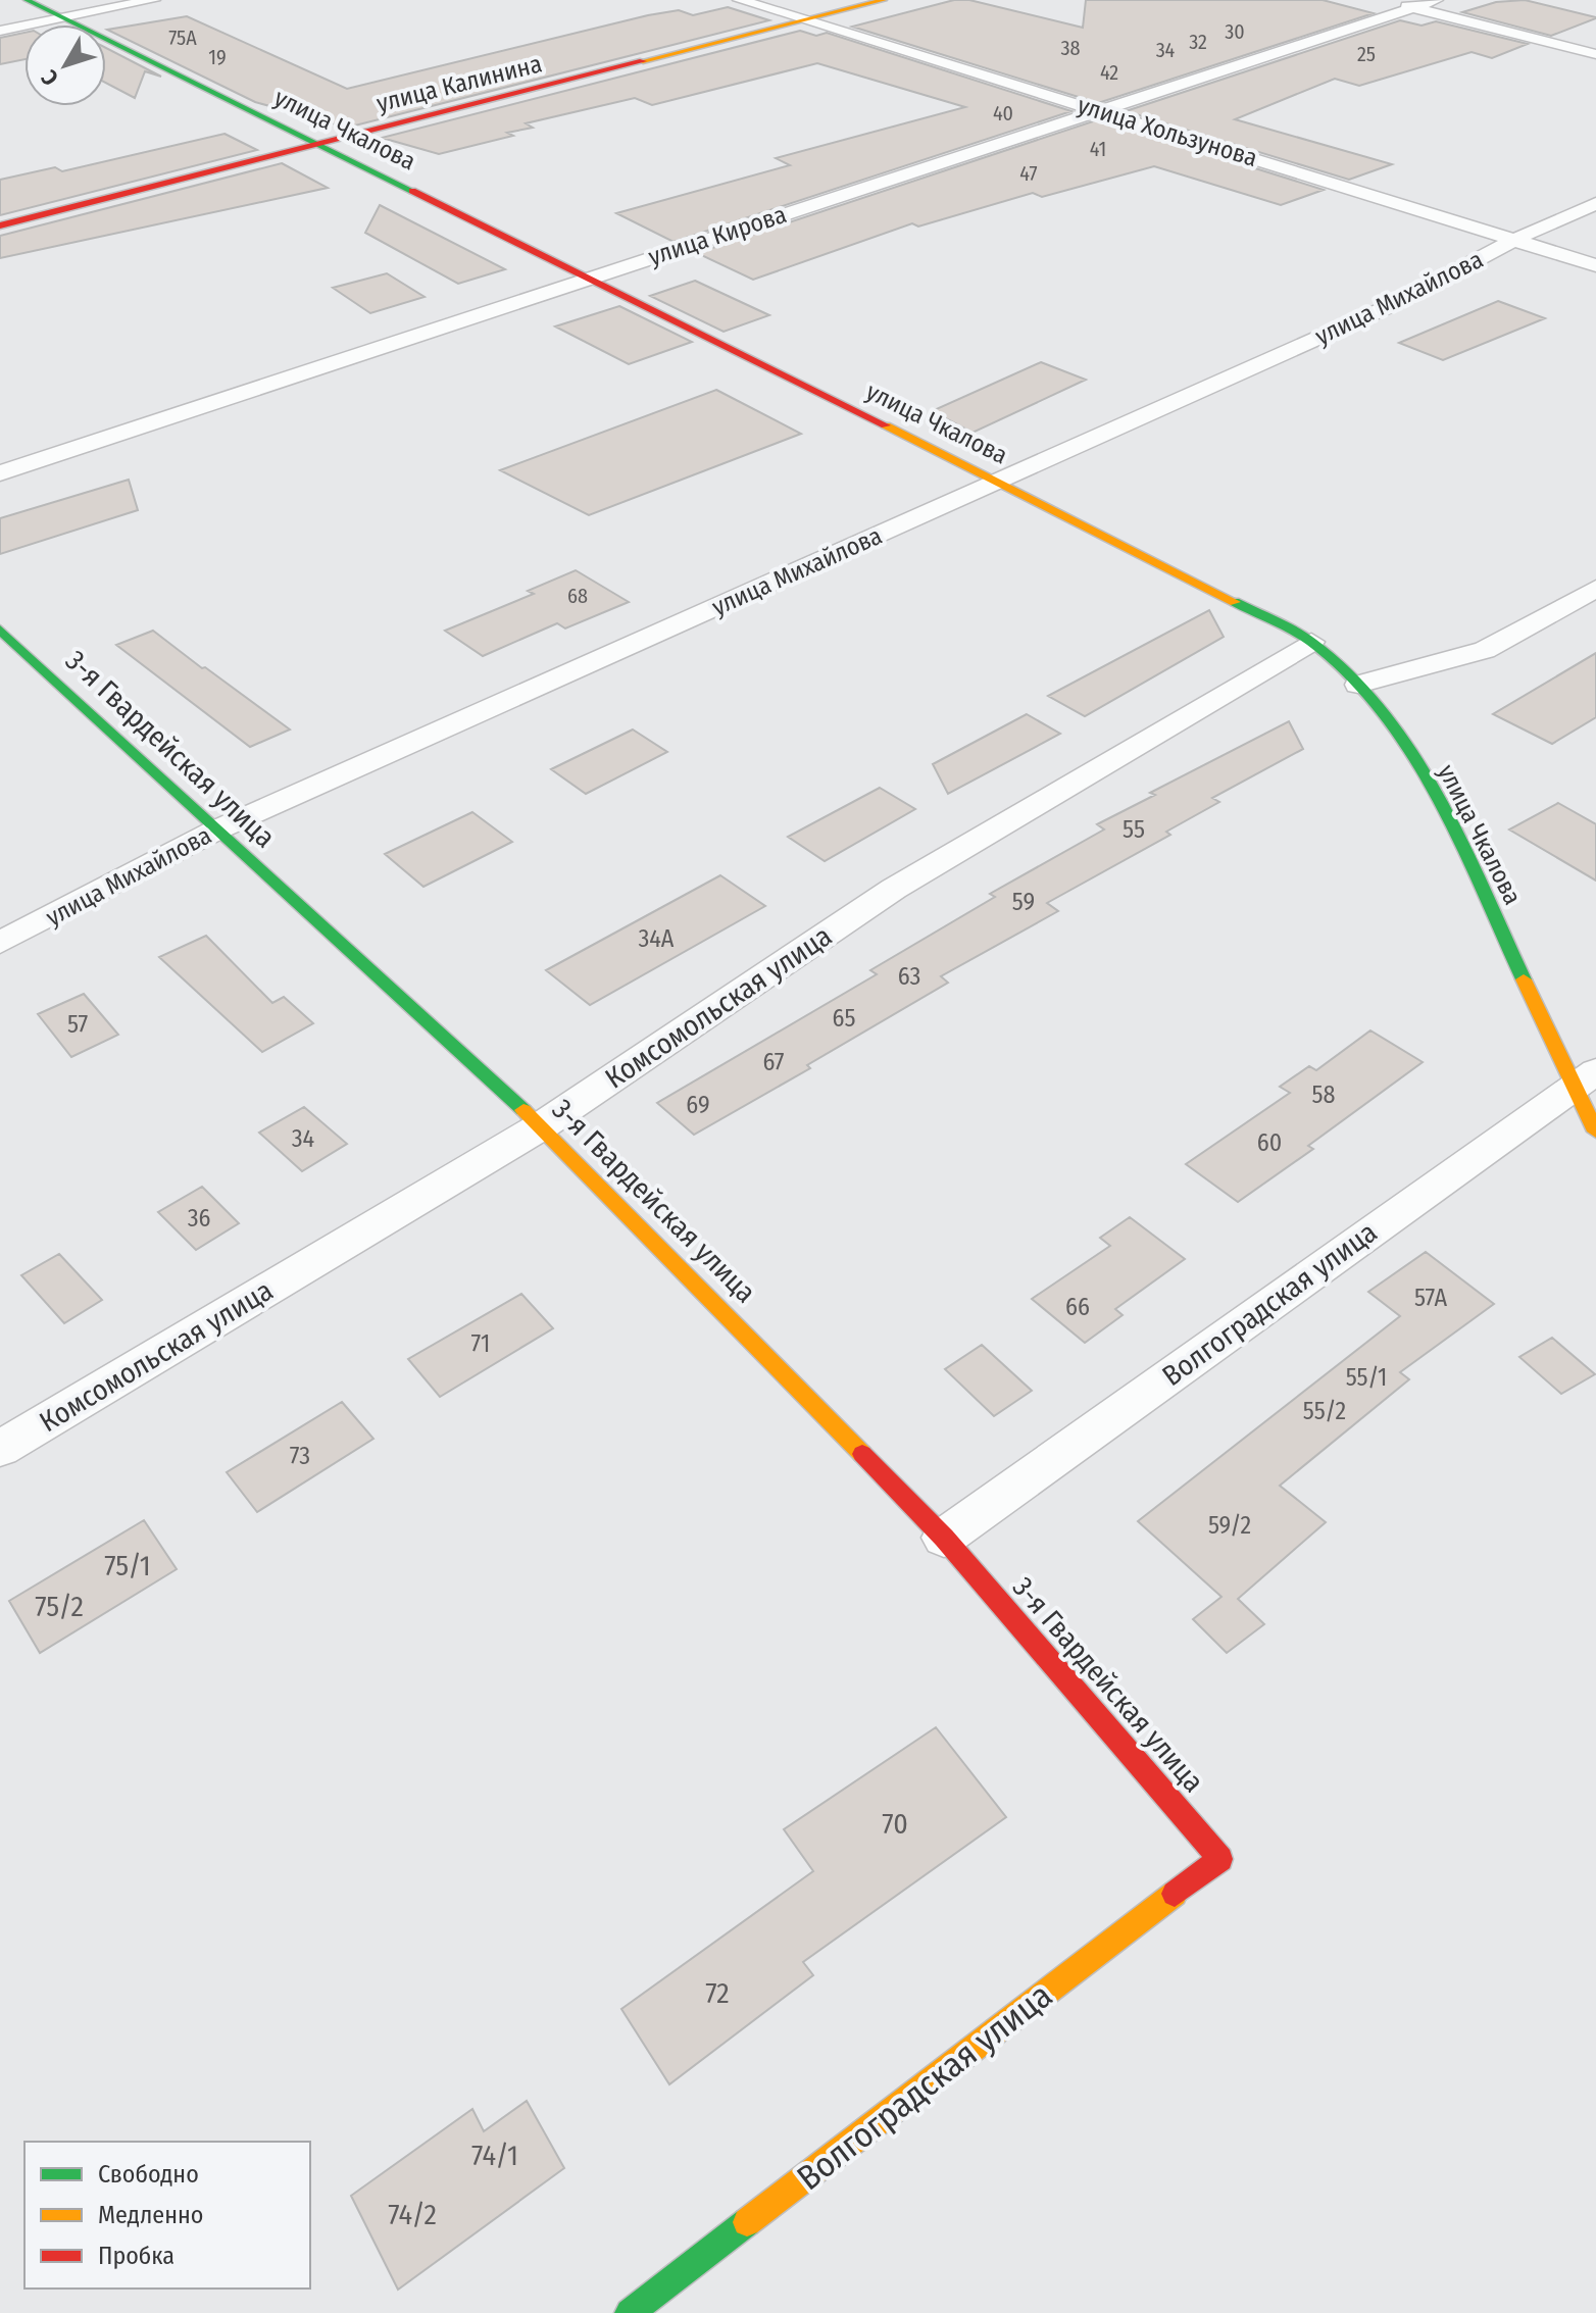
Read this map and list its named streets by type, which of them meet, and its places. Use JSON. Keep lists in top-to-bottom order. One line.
{"streets":{"street":["улица Калинина","улица Чкалова","улица Хользунова","улица Кирова","улица Михайлова","3-я Гвардейская улица","Комсомольская улица","Волгоградская улица"]},"crossings":[["улица Калинина","улица Чкалова"],["улица Калинина","улица Хользунова"],["улица Чкалова","улица Кирова"],["улица Чкалова","улица Михайлова"],["улица Чкалова","Комсомольская улица"],["улица Чкалова","Волгоградская улица"],["улица Хользунова","улица Кирова"],["улица Хользунова","улица Михайлова"],["улица Михайлова","3-я Гвардейская улица"],["3-я Гвардейская улица","Комсомольская улица"],["3-я Гвардейская улица","Волгоградская улица"]],"house_numbers":["30","75А","32","38","34","25","19","42","40","41","47","68","55","59","34А","63","65","57","67","58","69","34","60","36","57А","66","71","55/1","55/2","73","59/2","75/1","75/2","70","72","74/1","74/2"],"legend":["Свободно","Медленно","Пробка"],"north":"bottom left"}
